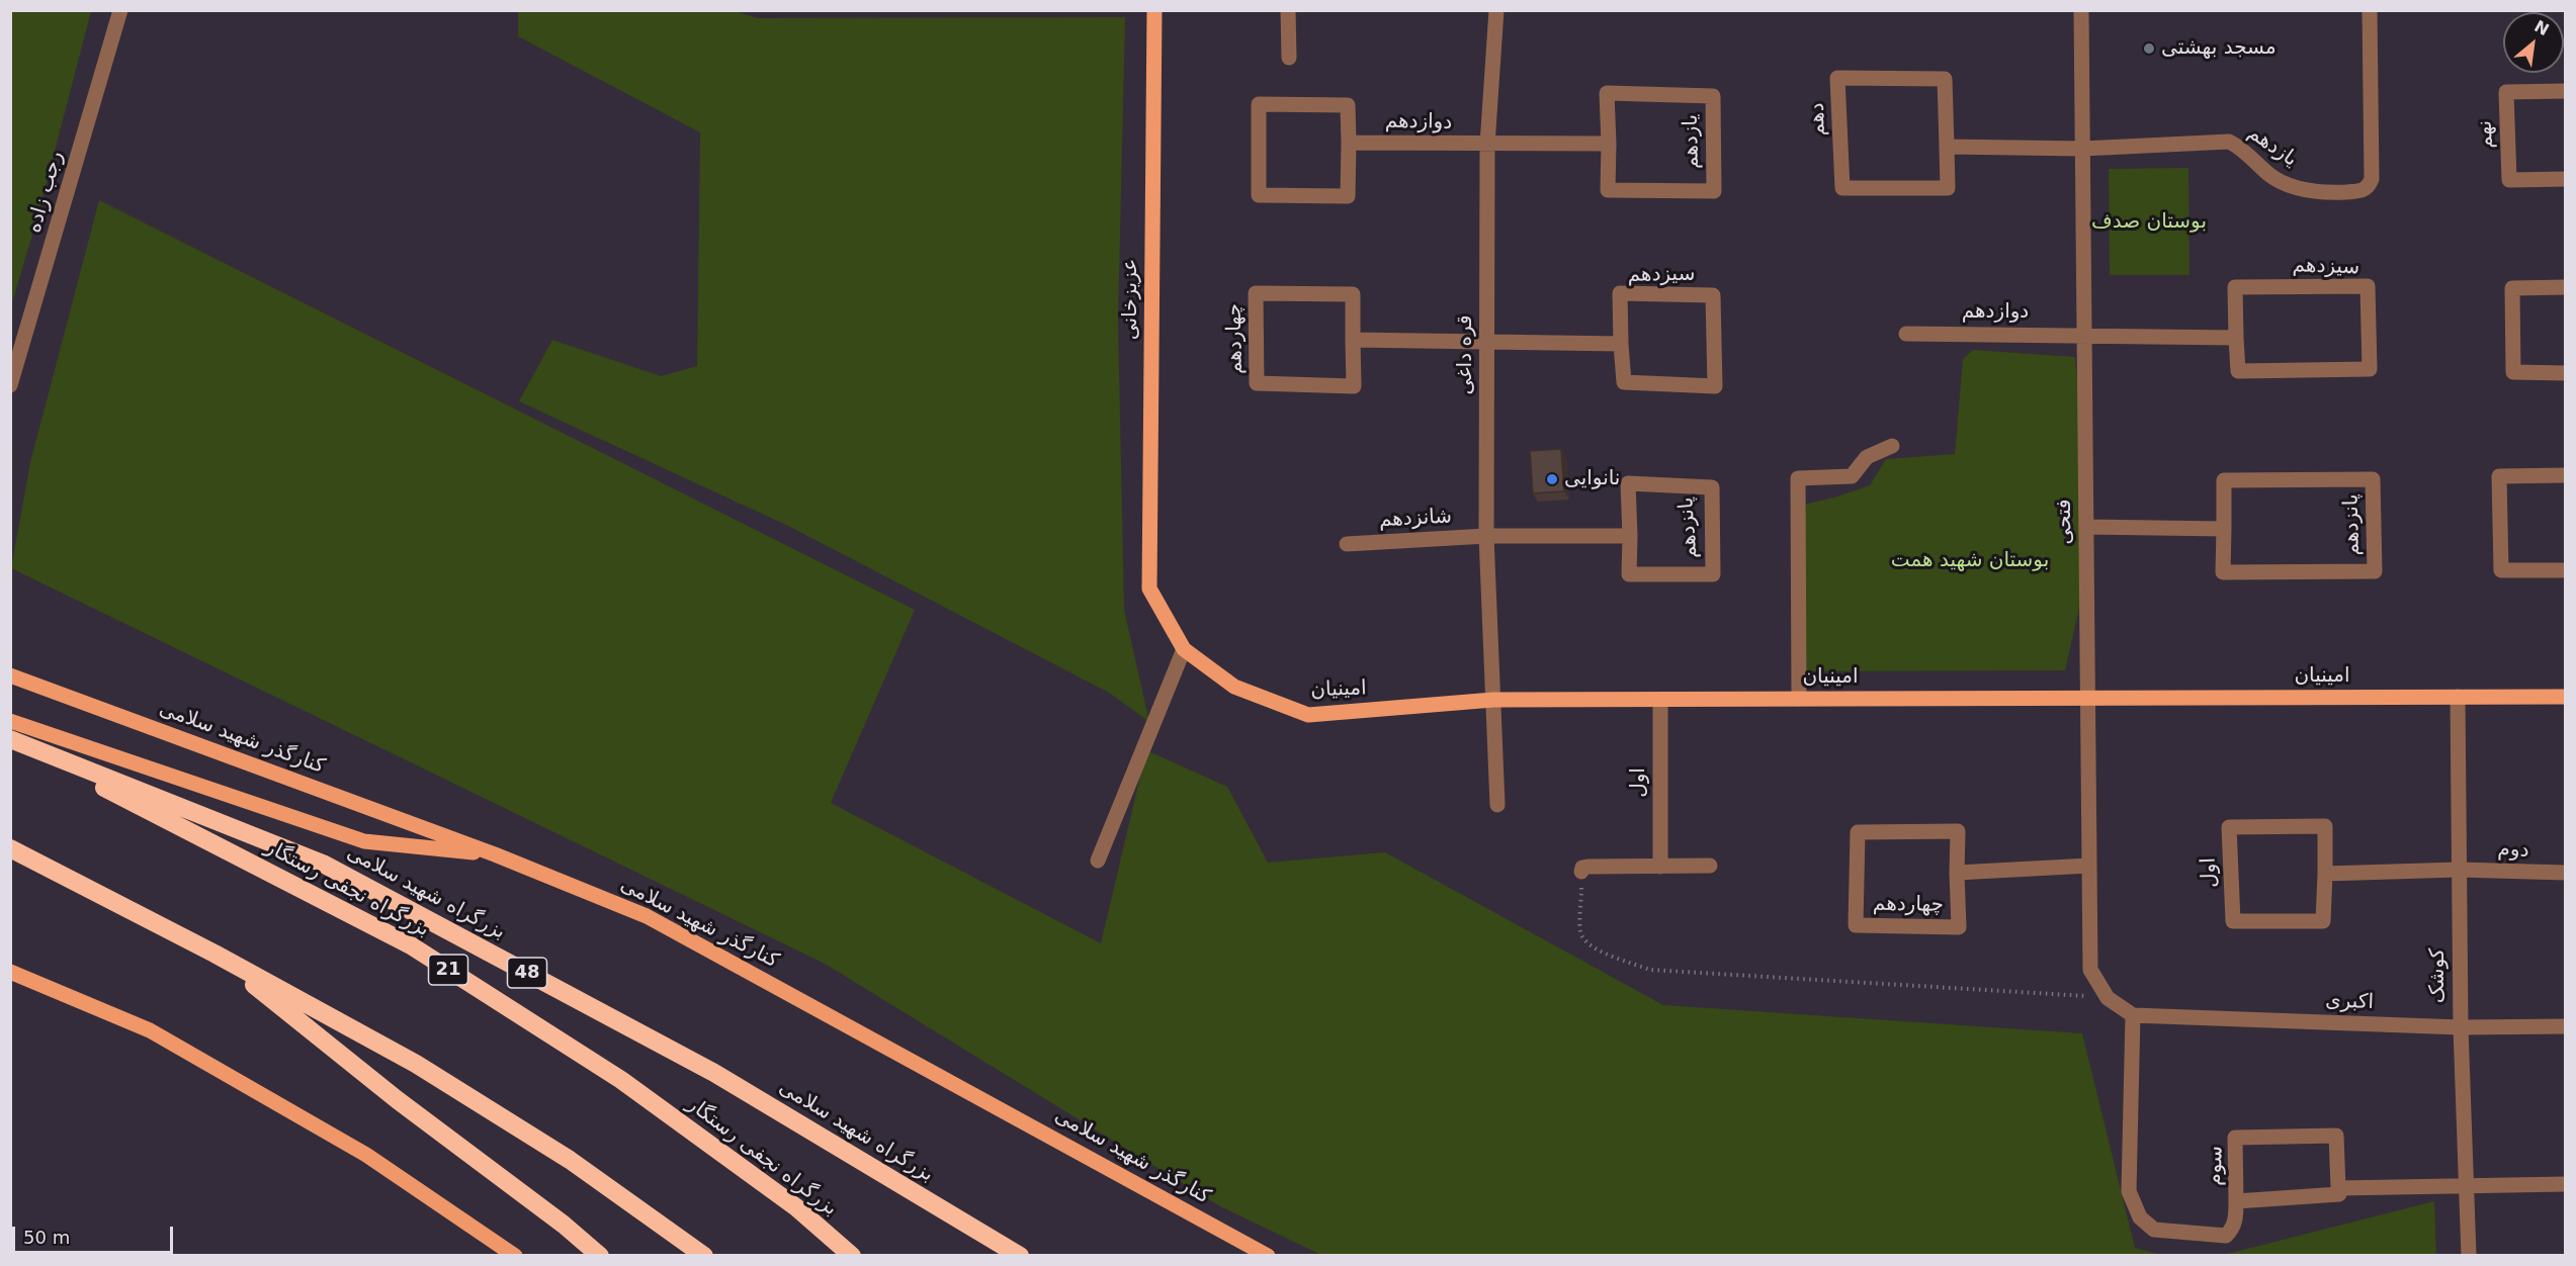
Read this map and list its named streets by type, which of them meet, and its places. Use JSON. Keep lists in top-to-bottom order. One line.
{"streets":{"highway":["بزرگراه نجفی رستگار","بزرگراه شهید سلامی","21","48"],"main road":["عزیزخانی","امینیان","کنارگذر شهید سلامی"],"street":["دهم","دوازدهم","نهم","یازدهم","رجب زاده","سیزدهم","چهاردهم","قره داغی","شانزدهم","فتحی","پانزدهم","اول","دوم","کوشک","اکبری","سوم"]},"crossings":[["دوازدهم","قره داغی"],["دوازدهم","فتحی"],["یازدهم","فتحی"],["عزیزخانی","امینیان"],["چهاردهم","فتحی"],["قره داغی","شانزدهم"],["قره داغی","امینیان"],["فتحی","امینیان"],["فتحی","اکبری"],["امینیان","اول"],["امینیان","کوشک"],["دوم","کوشک"],["بزرگراه نجفی رستگار","بزرگراه شهید سلامی"],["کوشک","اکبری"],["کوشک","سوم"]],"parks":["بوستان صدف","بوستان شهید همت"],"places":["مسجد بهشتی","نانوایی"],"scale_bar":"50 m","north":"top right"}
